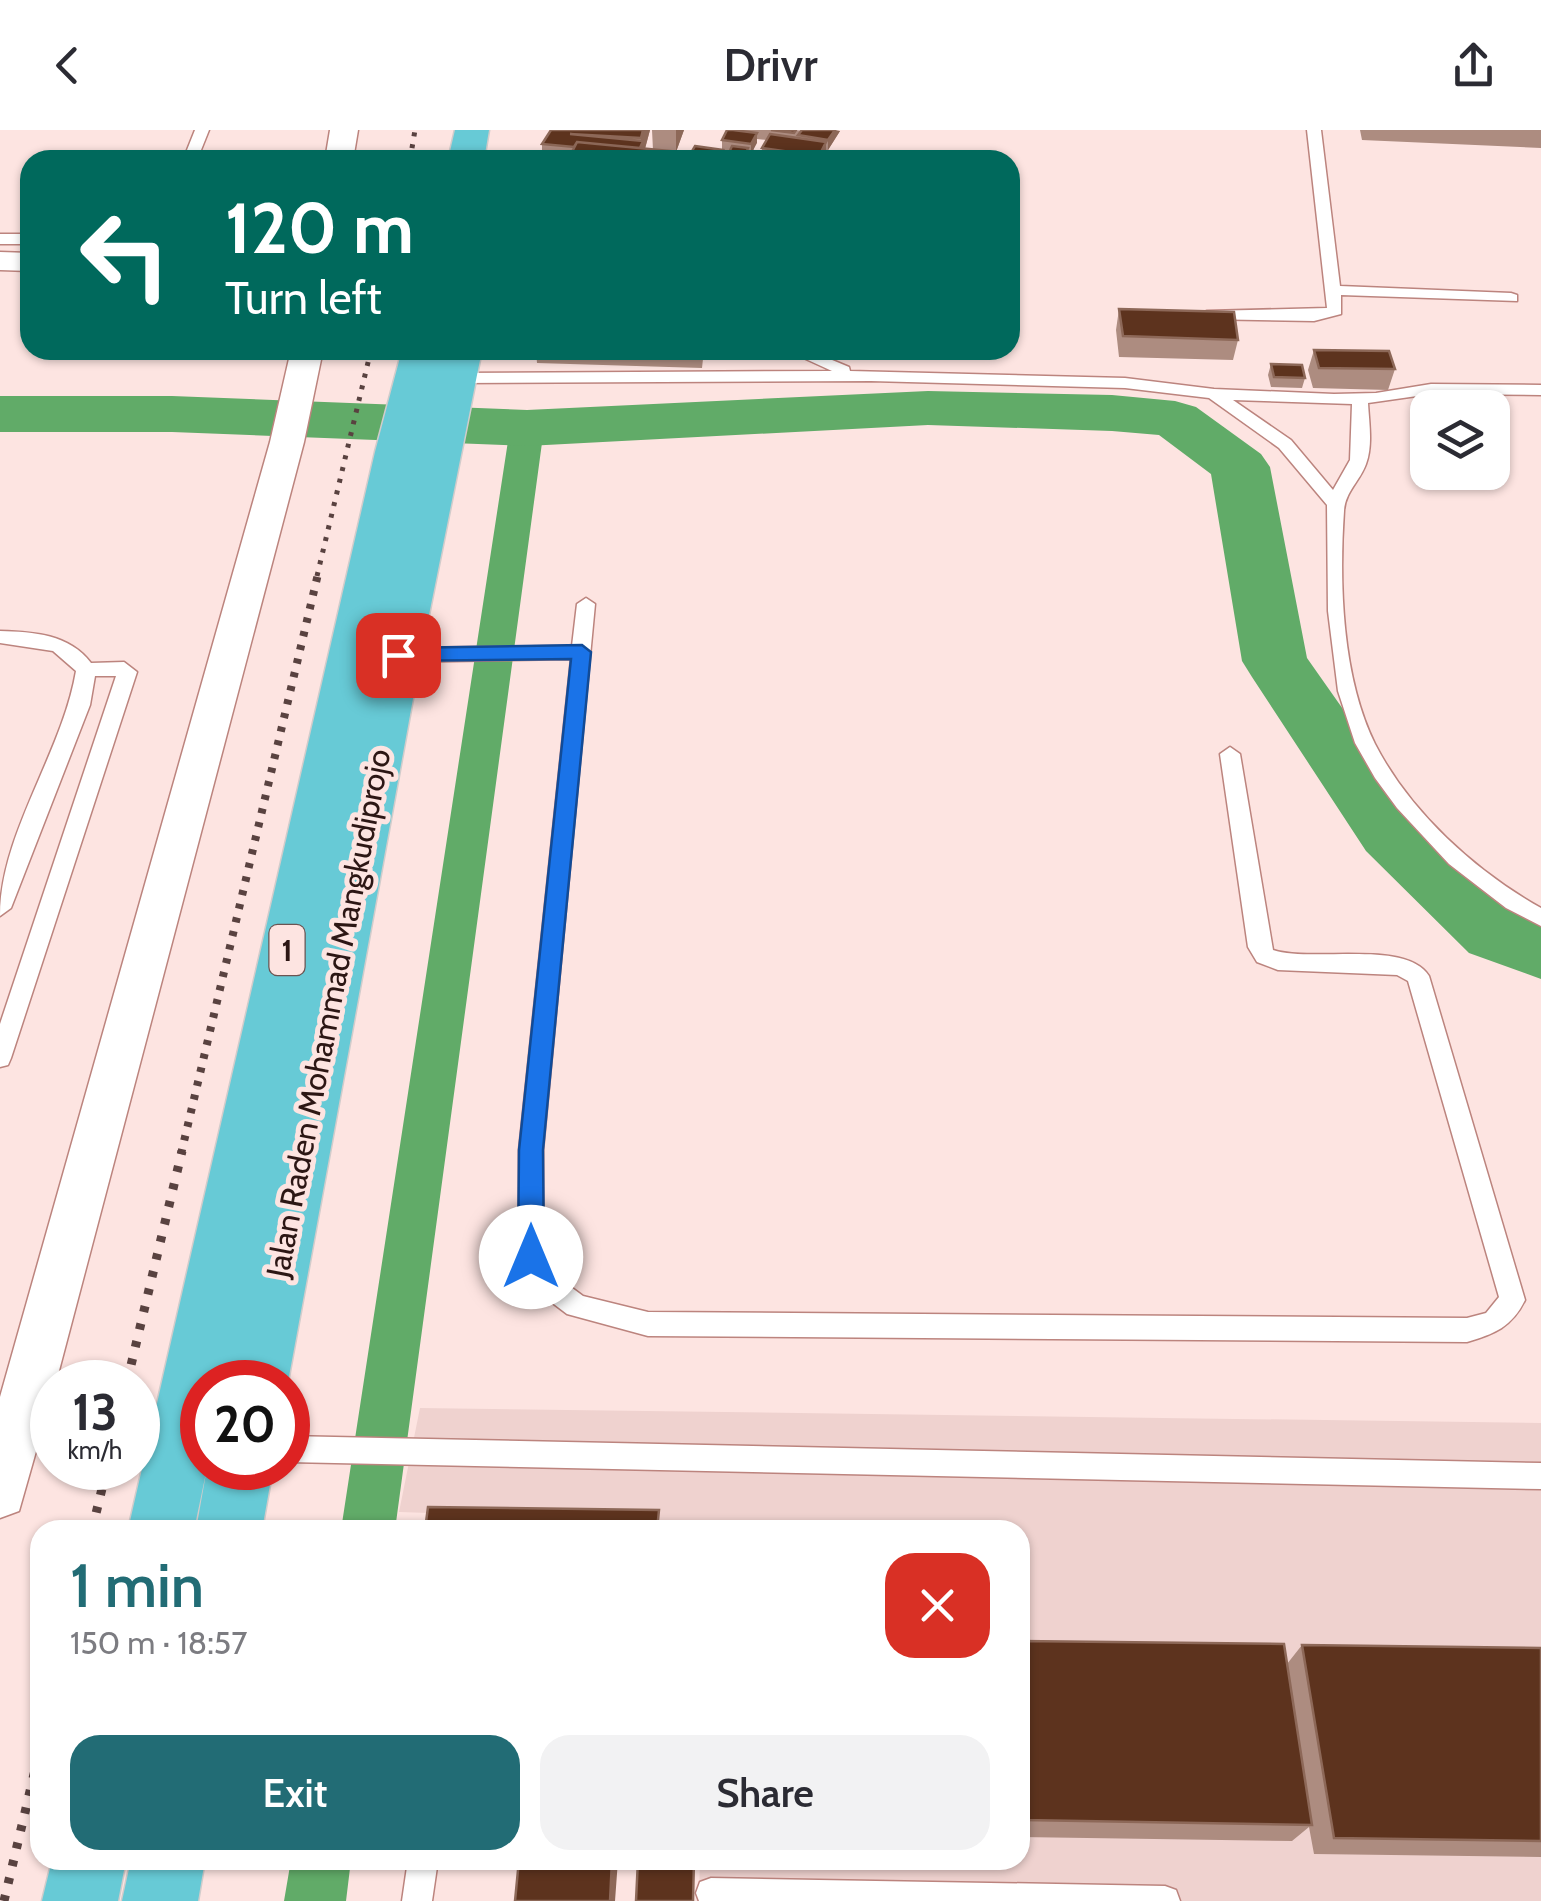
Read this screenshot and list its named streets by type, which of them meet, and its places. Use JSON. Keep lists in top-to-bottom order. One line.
{"streets":{"highway":["1","Jalan Raden Mohammad Mangkudiprojo"]},"page":{"header":"Drivr","turn":["120 m","Turn left"],"speed":"13 km/h","limit":"20","heading":["1 min","150 m · 18:57"],"buttons":["Exit","Share"]}}
